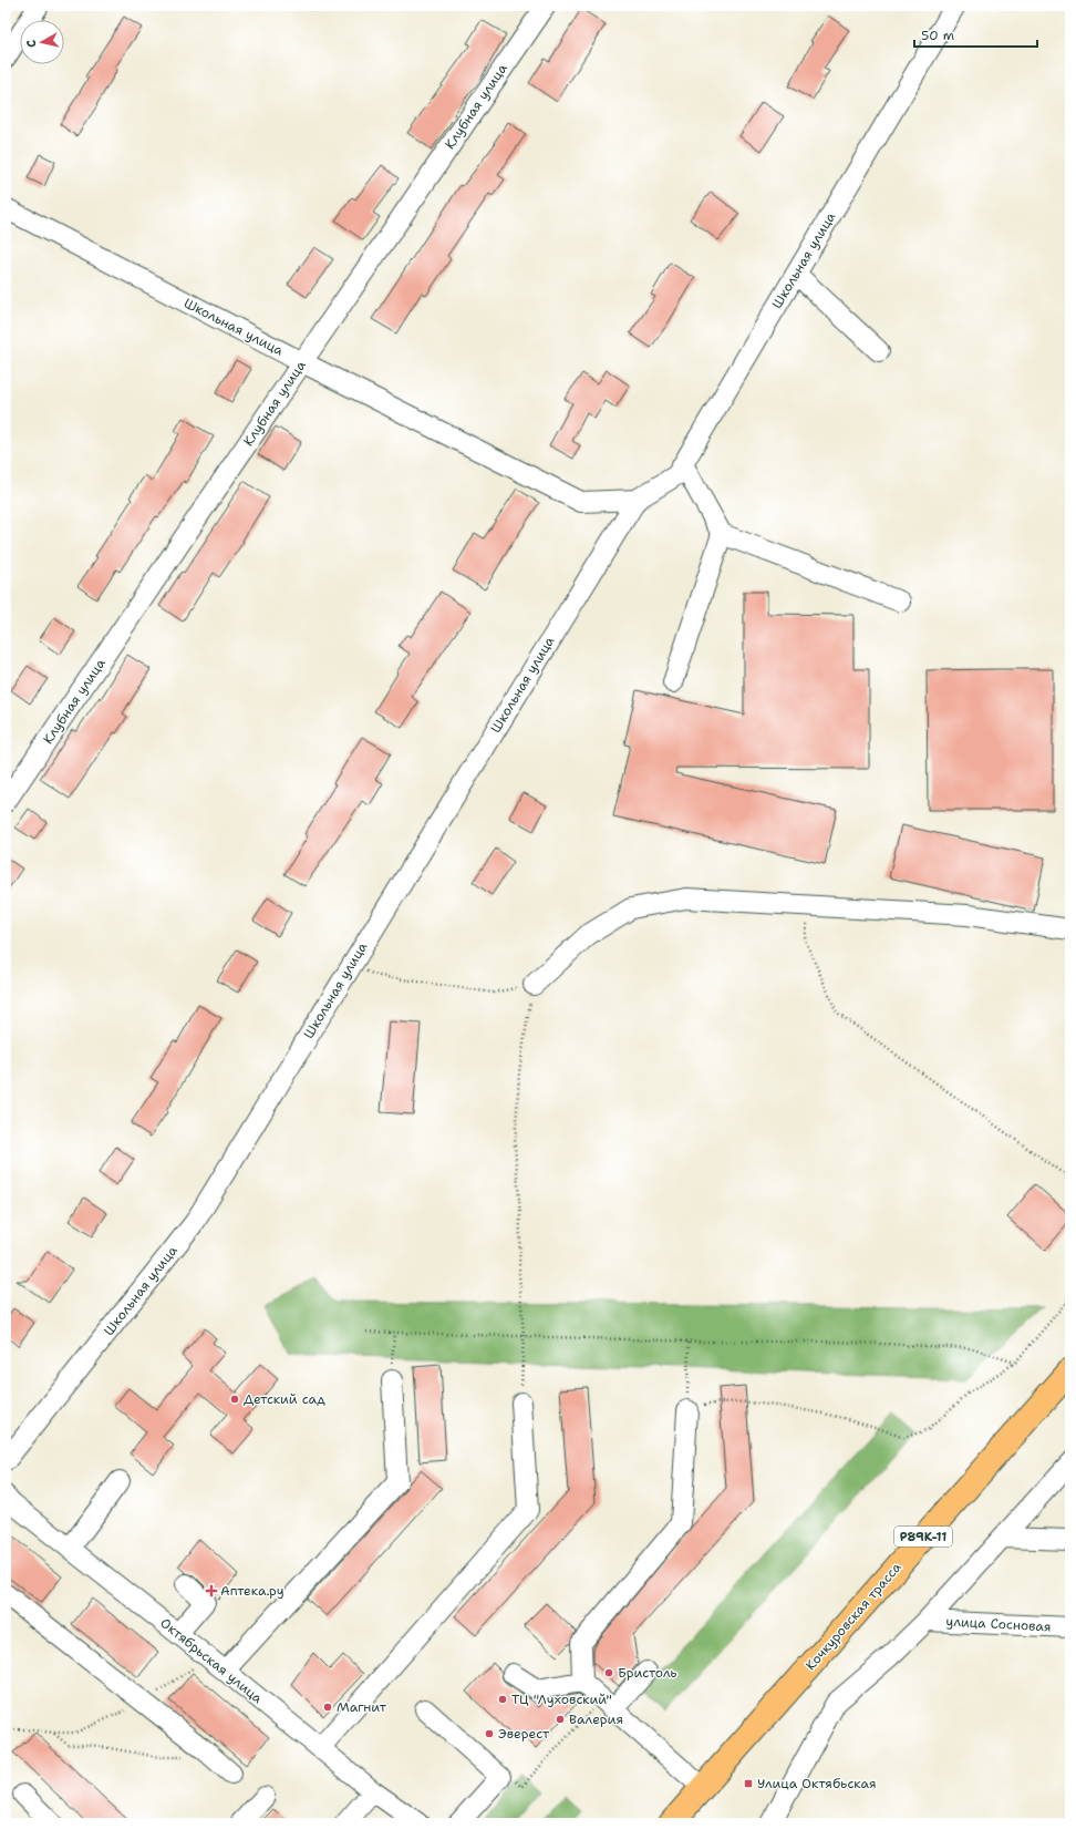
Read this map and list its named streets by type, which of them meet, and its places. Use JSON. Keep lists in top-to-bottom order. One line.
{"streets":{"main road":["Р89К-11","Кочкуровская трасса"],"street":["Клубная улица","Школьная улица","улица Сосновая","Октябрьская улица"]},"crossings":[["Клубная улица","Школьная улица"]],"places":{"other":["Детский сад","Бристоль","ТЦ \"Луховский\"","Магнит","Валерия","Эверест"],"health":["Аптека.ру"],"transit":["Улица Октябьская"]},"scale_bar":"50 m","north":"left"}
